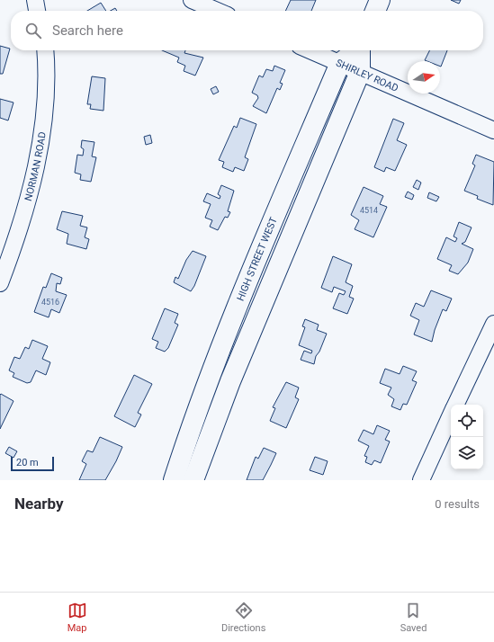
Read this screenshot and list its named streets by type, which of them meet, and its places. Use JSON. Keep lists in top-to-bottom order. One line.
{"streets":{"main road":["HIGH STREET WEST"],"street":["SHIRLEY ROAD","NORMAN ROAD"]},"crossings":[["SHIRLEY ROAD","HIGH STREET WEST"]],"house_numbers":["4514","4516"],"scale_bar":"20 m","north":"right","page":{"search":"Search here","scale":"20 m","heading":["Nearby","0 results"],"nav":["Map","Directions","Saved"]}}
